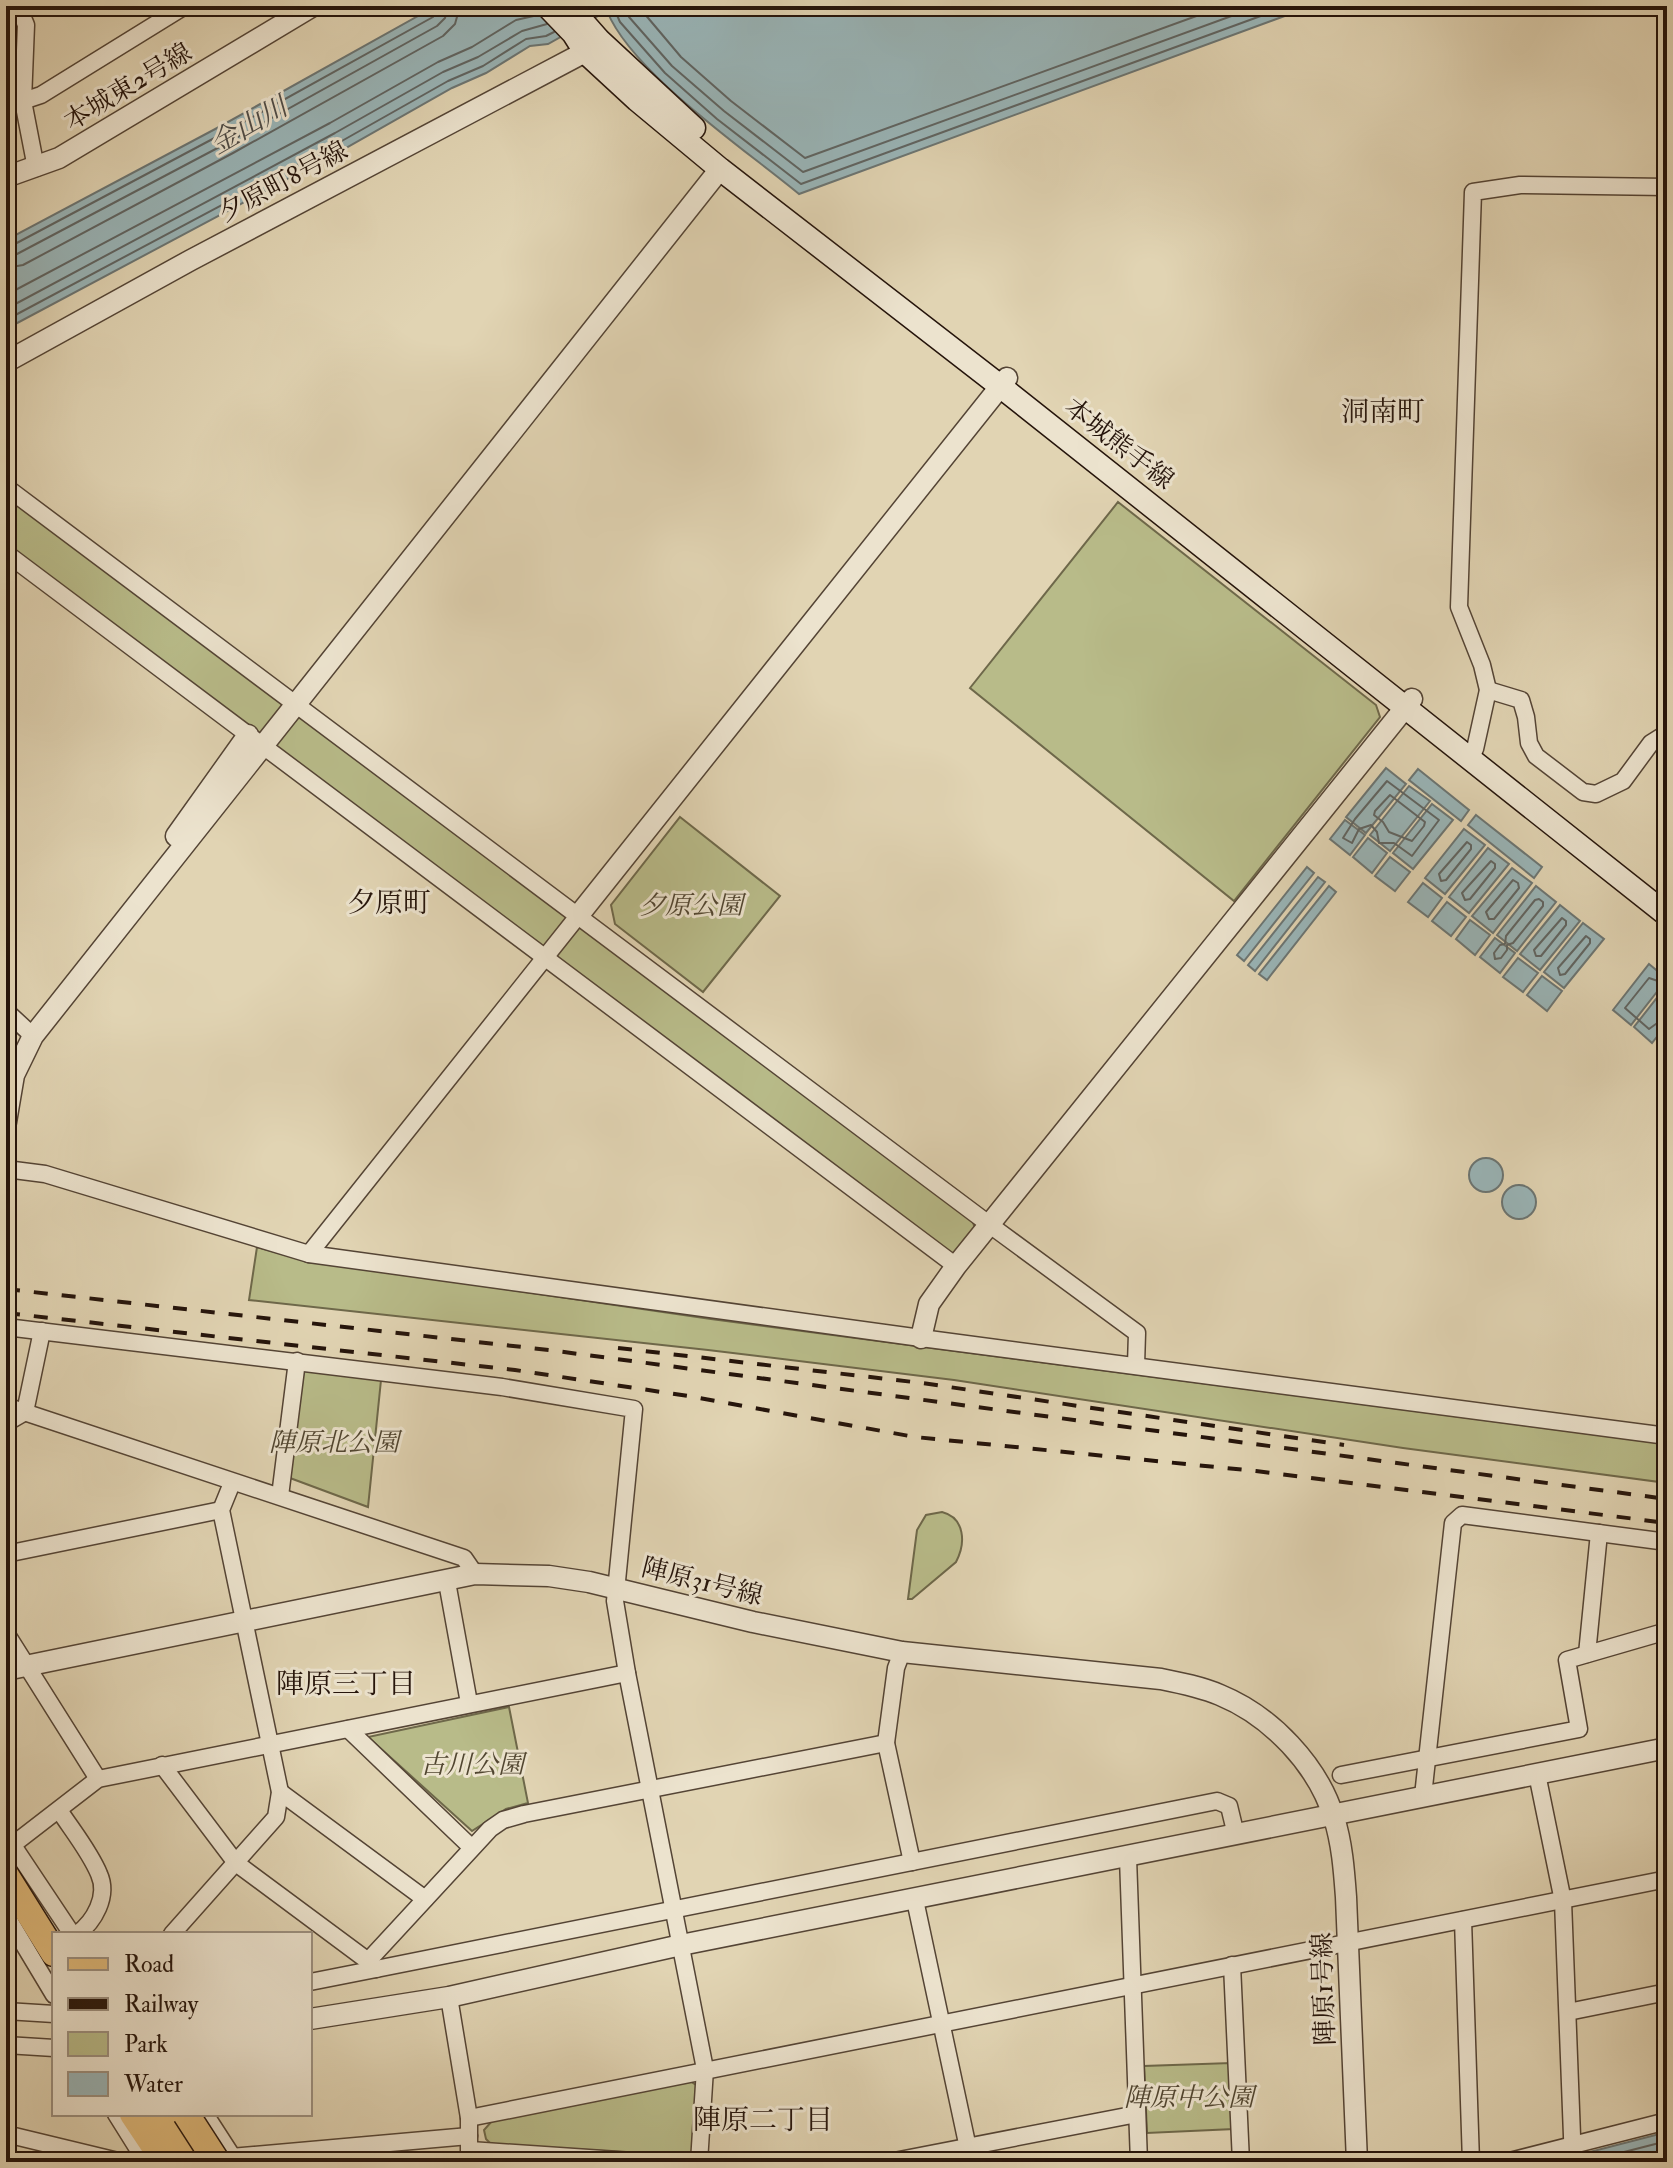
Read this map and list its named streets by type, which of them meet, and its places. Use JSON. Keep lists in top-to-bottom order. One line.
{"streets":{"main road":["本城熊手線"],"street":["本城東2号線","夕原町8号線","陣原31号線","陣原1号線"]},"crossings":[["夕原町8号線","本城熊手線"],["陣原31号線","陣原1号線"]],"districts":["洞南町","夕原町","陣原三丁目","陣原二丁目"],"water":["金山川"],"parks":["夕原公園","陣原北公園","古川公園","陣原中公園"],"legend":["Road","Railway","Park","Water"]}
